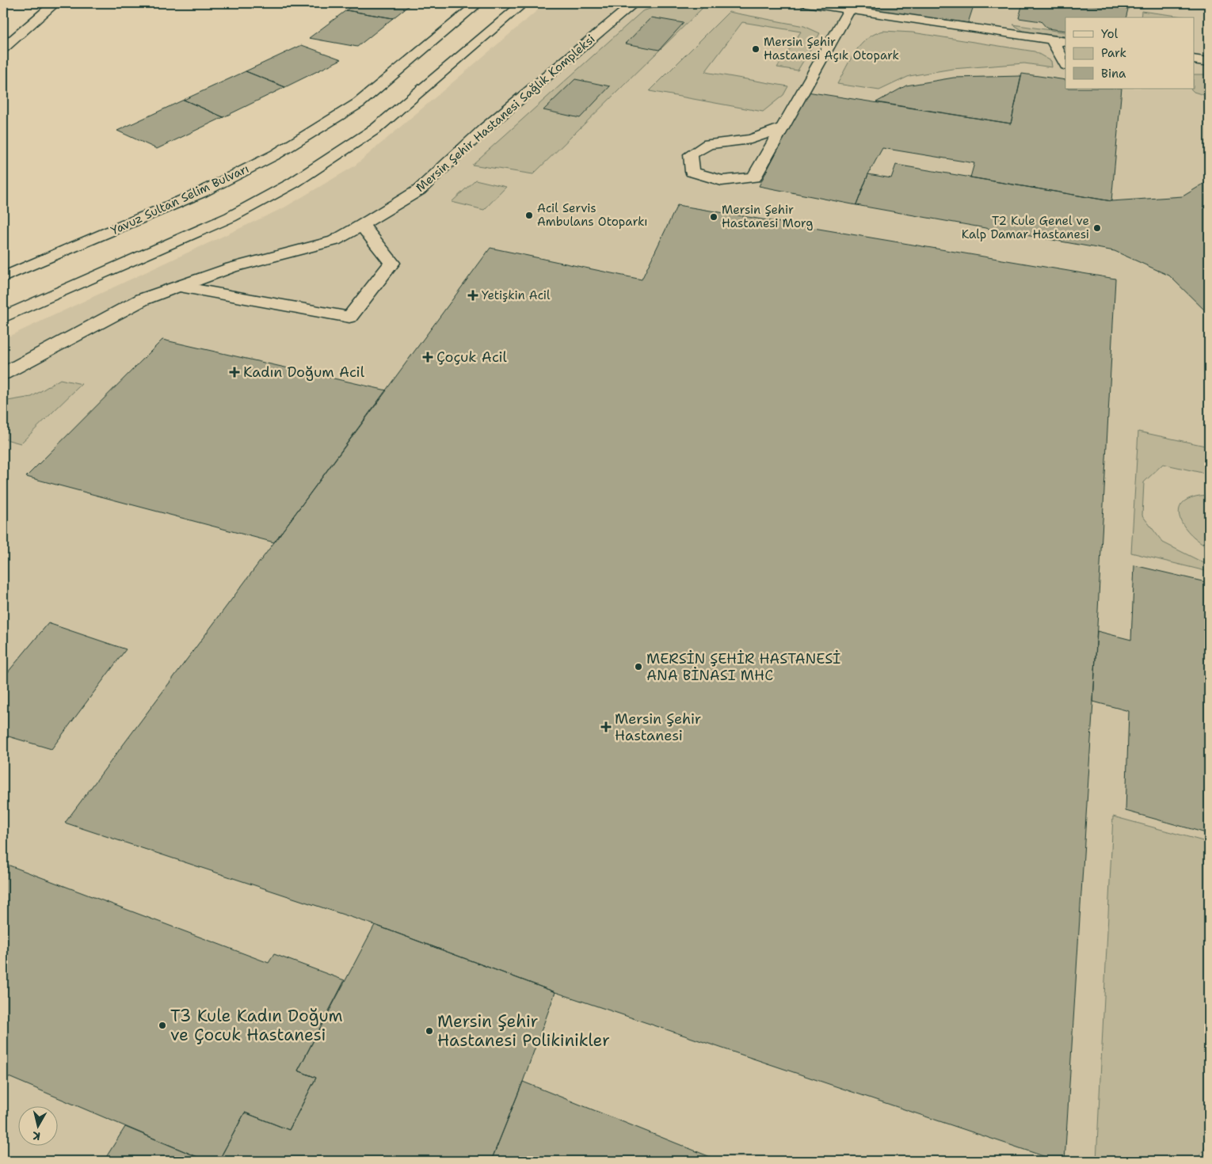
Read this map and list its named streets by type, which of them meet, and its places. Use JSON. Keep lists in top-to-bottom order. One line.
{"streets":{"street":["Mersin Şehir Hastanesi Sağlık Kompleksi","Yavuz Sultan Selim Bulvarı"]},"places":{"other":["Mersin Şehir Hastanesi Açık Otopark","Acil Servis Ambulans Otoparkı","Mersin Şehir Hastanesi Morg","T2 Kule Genel ve Kalp Damar Hastanesi","MERSİN ŞEHİR HASTANESİ ANA BİNASI MHC","T3 Kule Kadın Doğum ve Çocuk Hastanesi","Mersin Şehir Hastanesi Polikinikler"],"health":["Yetişkin Acil","Çoçuk Acil","Kadın Doğum Acil","Mersin Şehir Hastanesi"]},"legend":["Yol","Park","Bina"],"north":"bottom"}
